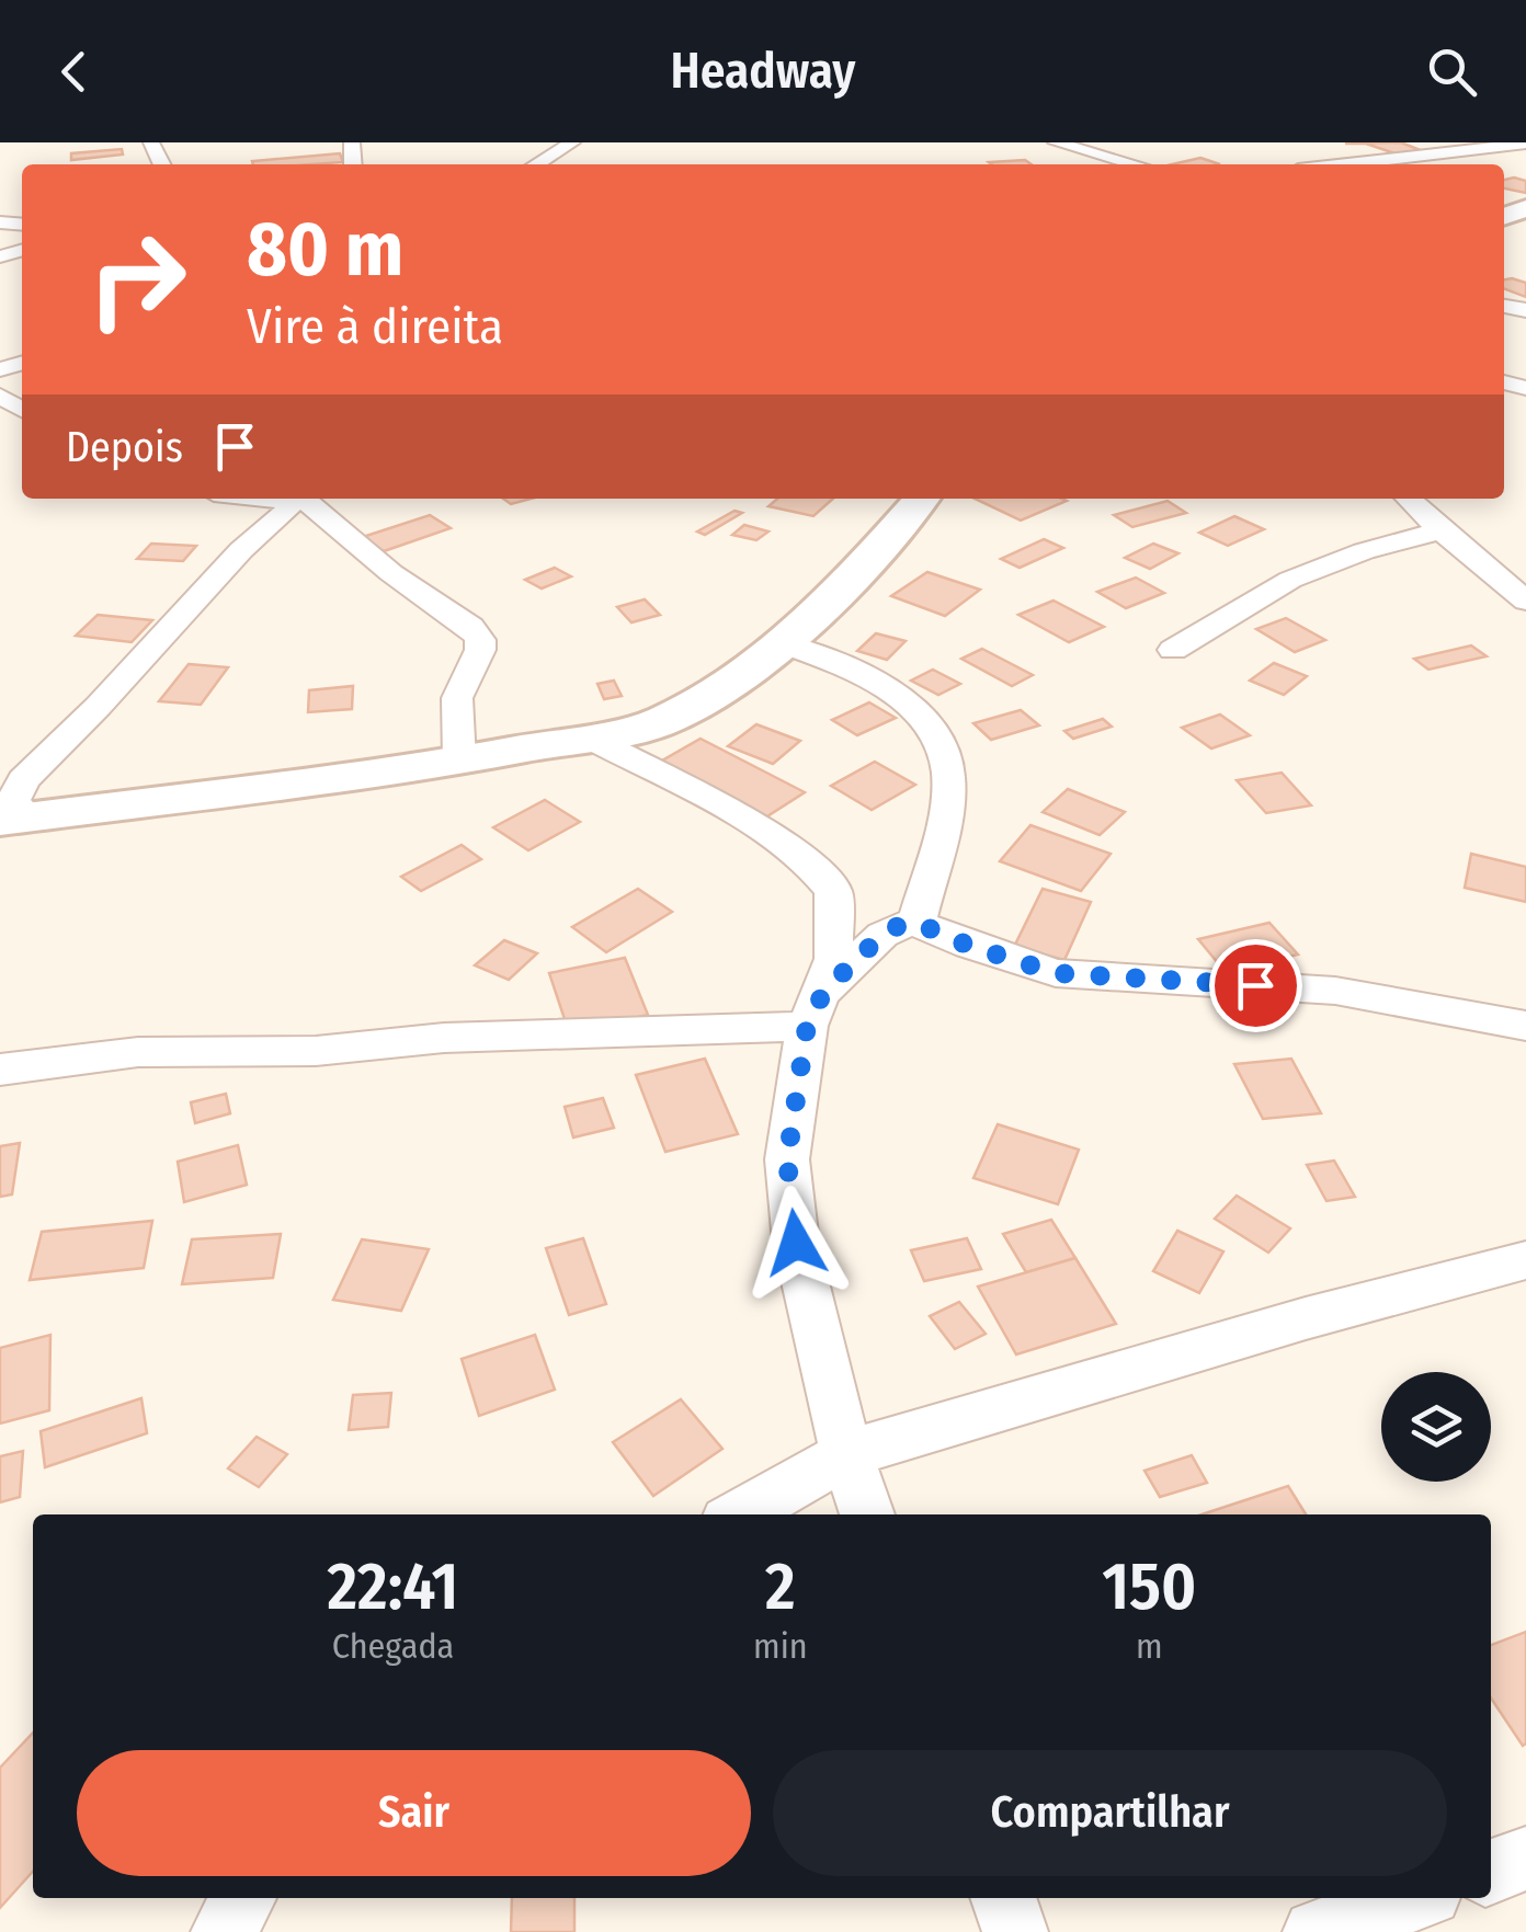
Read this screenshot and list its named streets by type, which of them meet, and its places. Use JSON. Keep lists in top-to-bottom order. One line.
{"page":{"header":"Headway","turn":["80 m","Vire à direita"],"then":"Depois","eta":["22:41","Chegada","2","min","150","m"],"buttons":["Sair","Compartilhar"]}}
